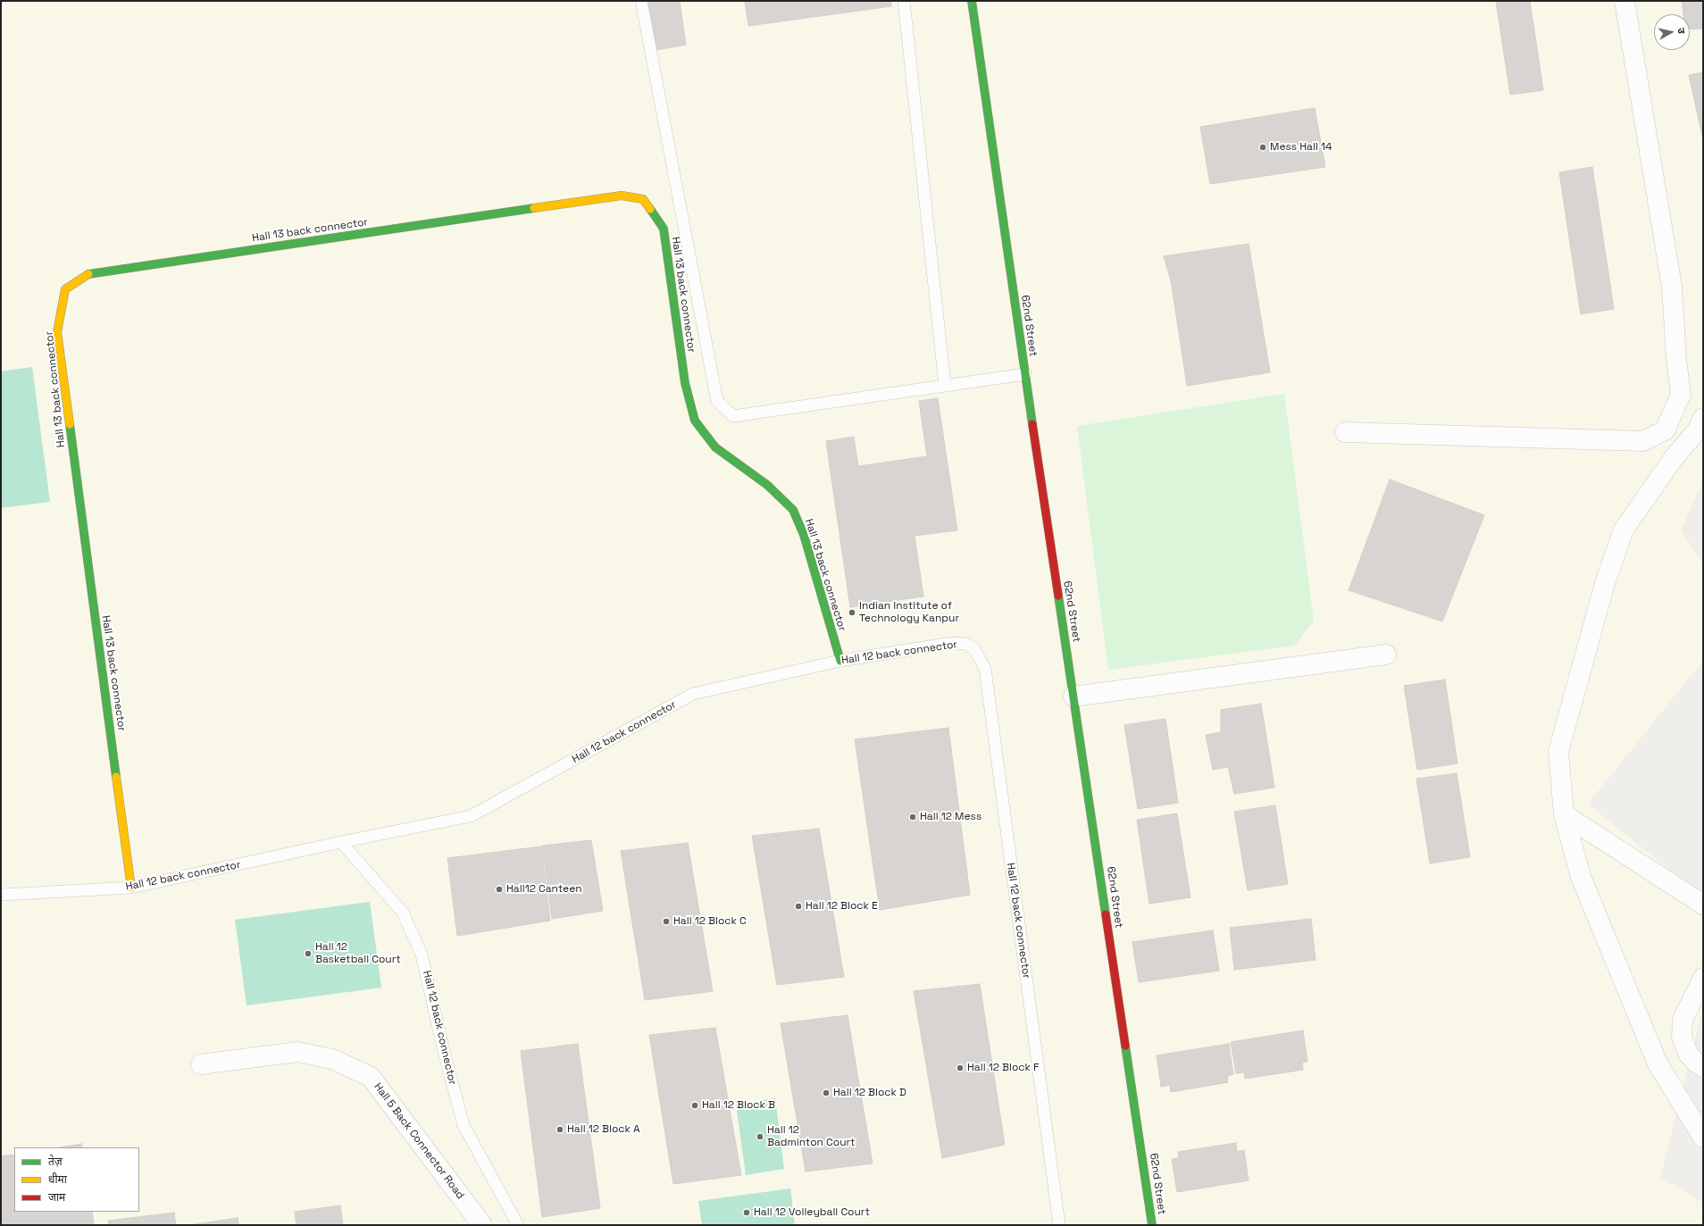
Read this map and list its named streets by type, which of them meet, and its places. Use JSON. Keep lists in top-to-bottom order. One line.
{"streets":{"street":["Hall 13 back connector","62nd Street","Hall 5 Back Connector Road"],"lane":["Hall 12 back connector"]},"crossings":[["Hall 13 back connector","Hall 12 back connector"]],"places":["Mess Hall 14","Indian Institute of Technology Kanpur","Hall 12 Mess","Hall12 Canteen","Hall 12 Block E","Hall 12 Block C","Hall 12 Basketball Court","Hall 12 Block F","Hall 12 Block D","Hall 12 Block B","Hall 12 Block A","Hall 12 Badminton Court","Hall 12 Volleyball Court"],"legend":["तेज़","धीमा","जाम"],"north":"right"}
